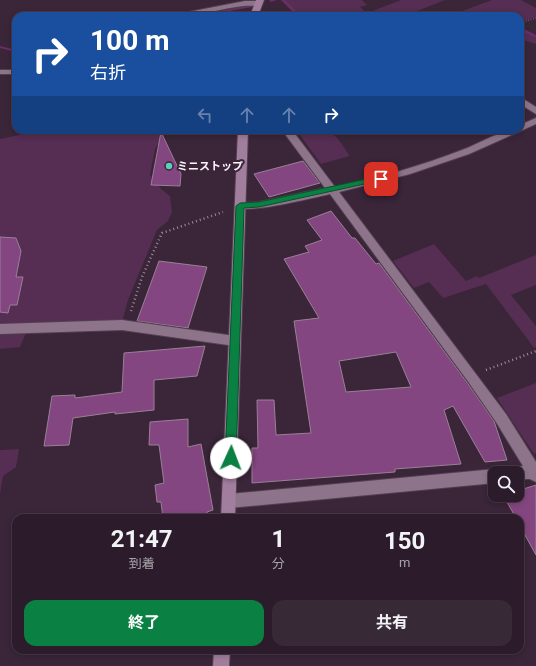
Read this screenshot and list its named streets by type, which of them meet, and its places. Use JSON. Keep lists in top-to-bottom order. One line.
{"places":["ミニストップ"],"page":{"turn":["100 m","右折"],"eta":["21:47","到着","1","分","150","m"],"buttons":["終了","共有"]}}
